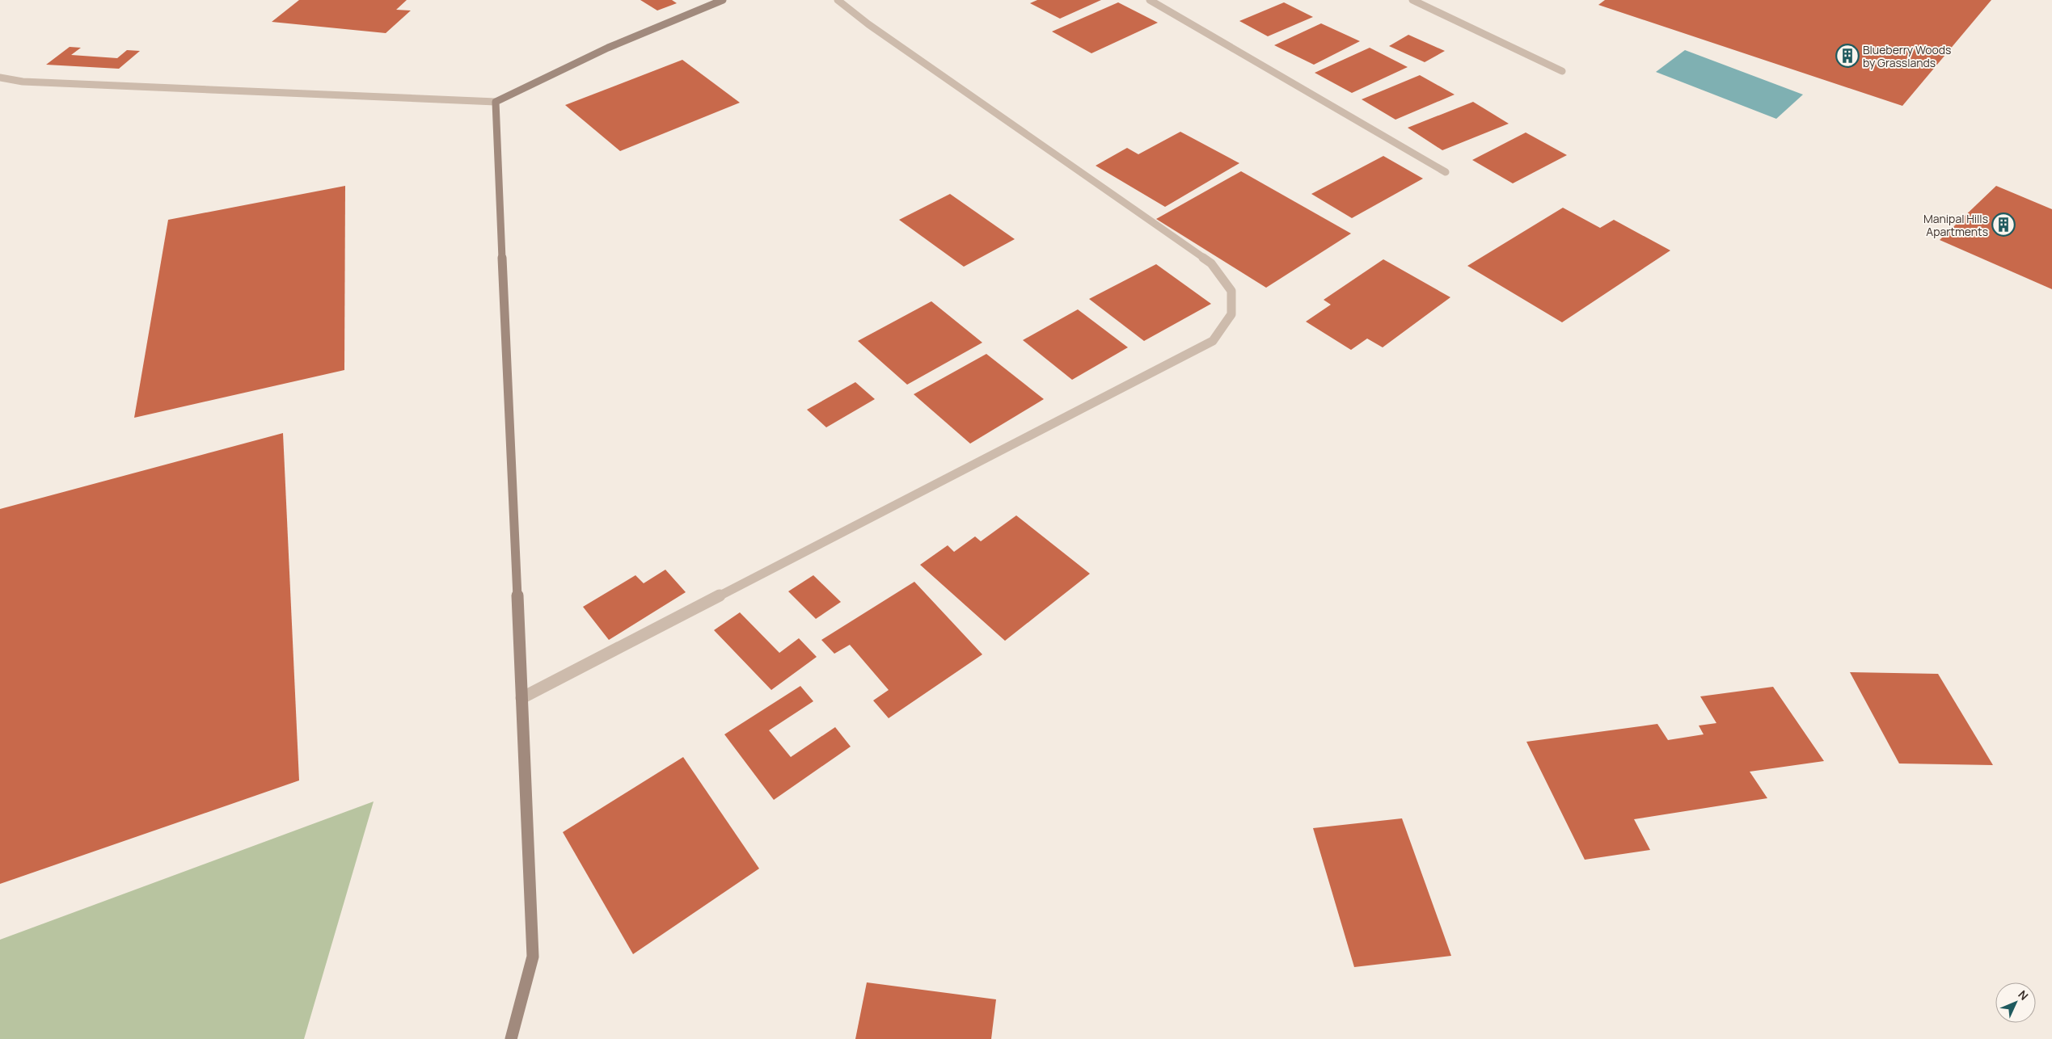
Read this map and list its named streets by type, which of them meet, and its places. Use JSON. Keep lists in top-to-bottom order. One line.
{"places":{"building":["Blueberry Woods by Grasslands","Manipal Hills Apartments"]},"north":"top right"}
